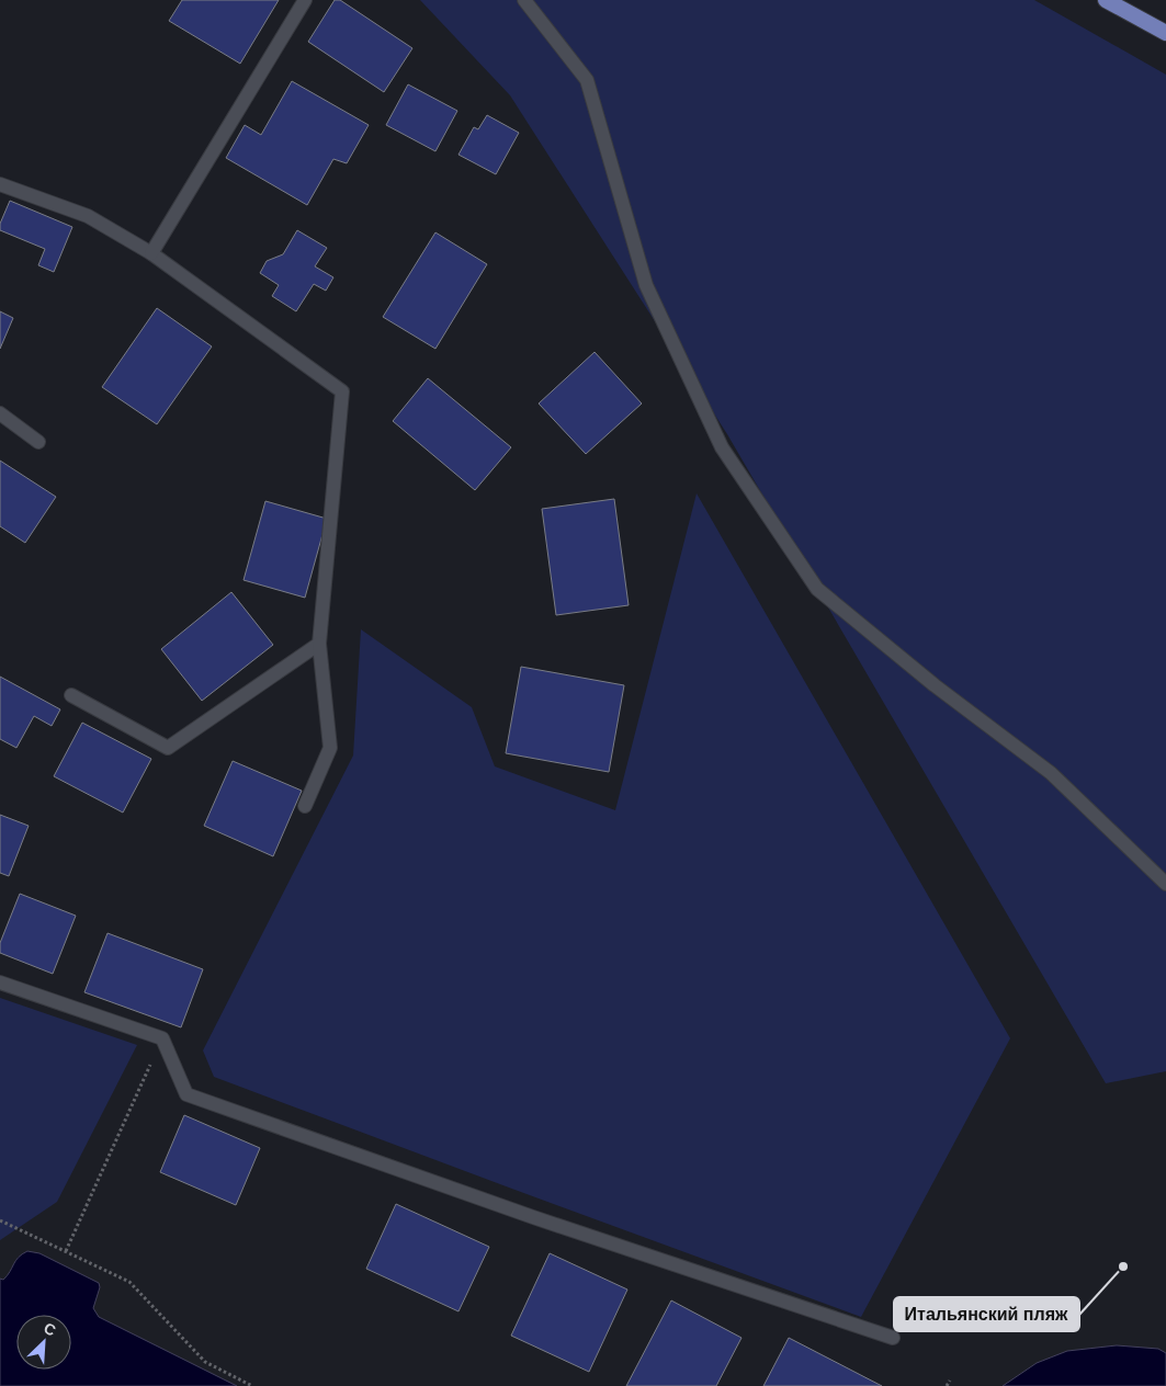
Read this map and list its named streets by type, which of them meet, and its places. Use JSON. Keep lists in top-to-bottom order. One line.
{"places":["Итальянский пляж"],"north":"top right"}
